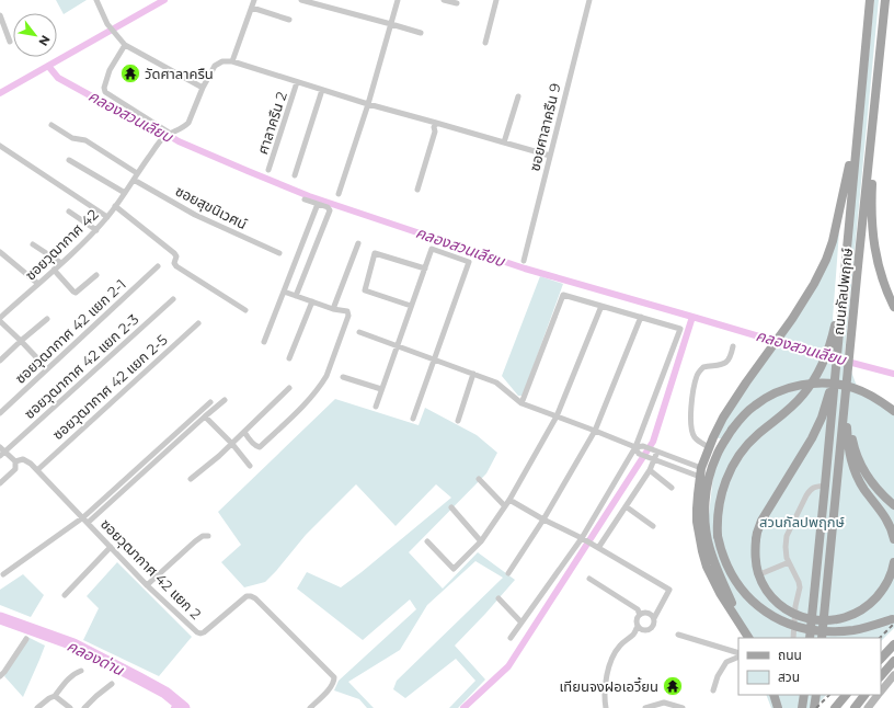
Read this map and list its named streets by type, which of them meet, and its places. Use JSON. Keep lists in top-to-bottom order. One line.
{"streets":{"main road":["ถนนกัลปพฤกษ์"],"street":["ศาลาครืน 2","ซอยศาลาครืน 9","ซอยสุขนิเวศน์","ซอยวุฒากาศ 42","ซอยวุฒากาศ 42 แยก 2-1","ซอยวุฒากาศ 42 แยก 2-3","ซอยวุฒากาศ 42 แยก 2-5","ซอยวุฒากาศ 42 แยก 2"]},"crossings":[["ซอยสุขนิเวศน์","ซอยวุฒากาศ 42"],["ซอยวุฒากาศ 42 แยก 2-3","ซอยวุฒากาศ 42 แยก 2"],["ซอยวุฒากาศ 42 แยก 2-5","ซอยวุฒากาศ 42 แยก 2"]],"water":["คลองสวนเลียบ","คลองด่าน"],"parks":["สวนกัลปพฤกษ์"],"places":{"temple":["วัดศาลาครืน","เทียนจงฝอเอวี้ยน"]},"legend":["ถนน","สวน"],"north":"bottom right"}
